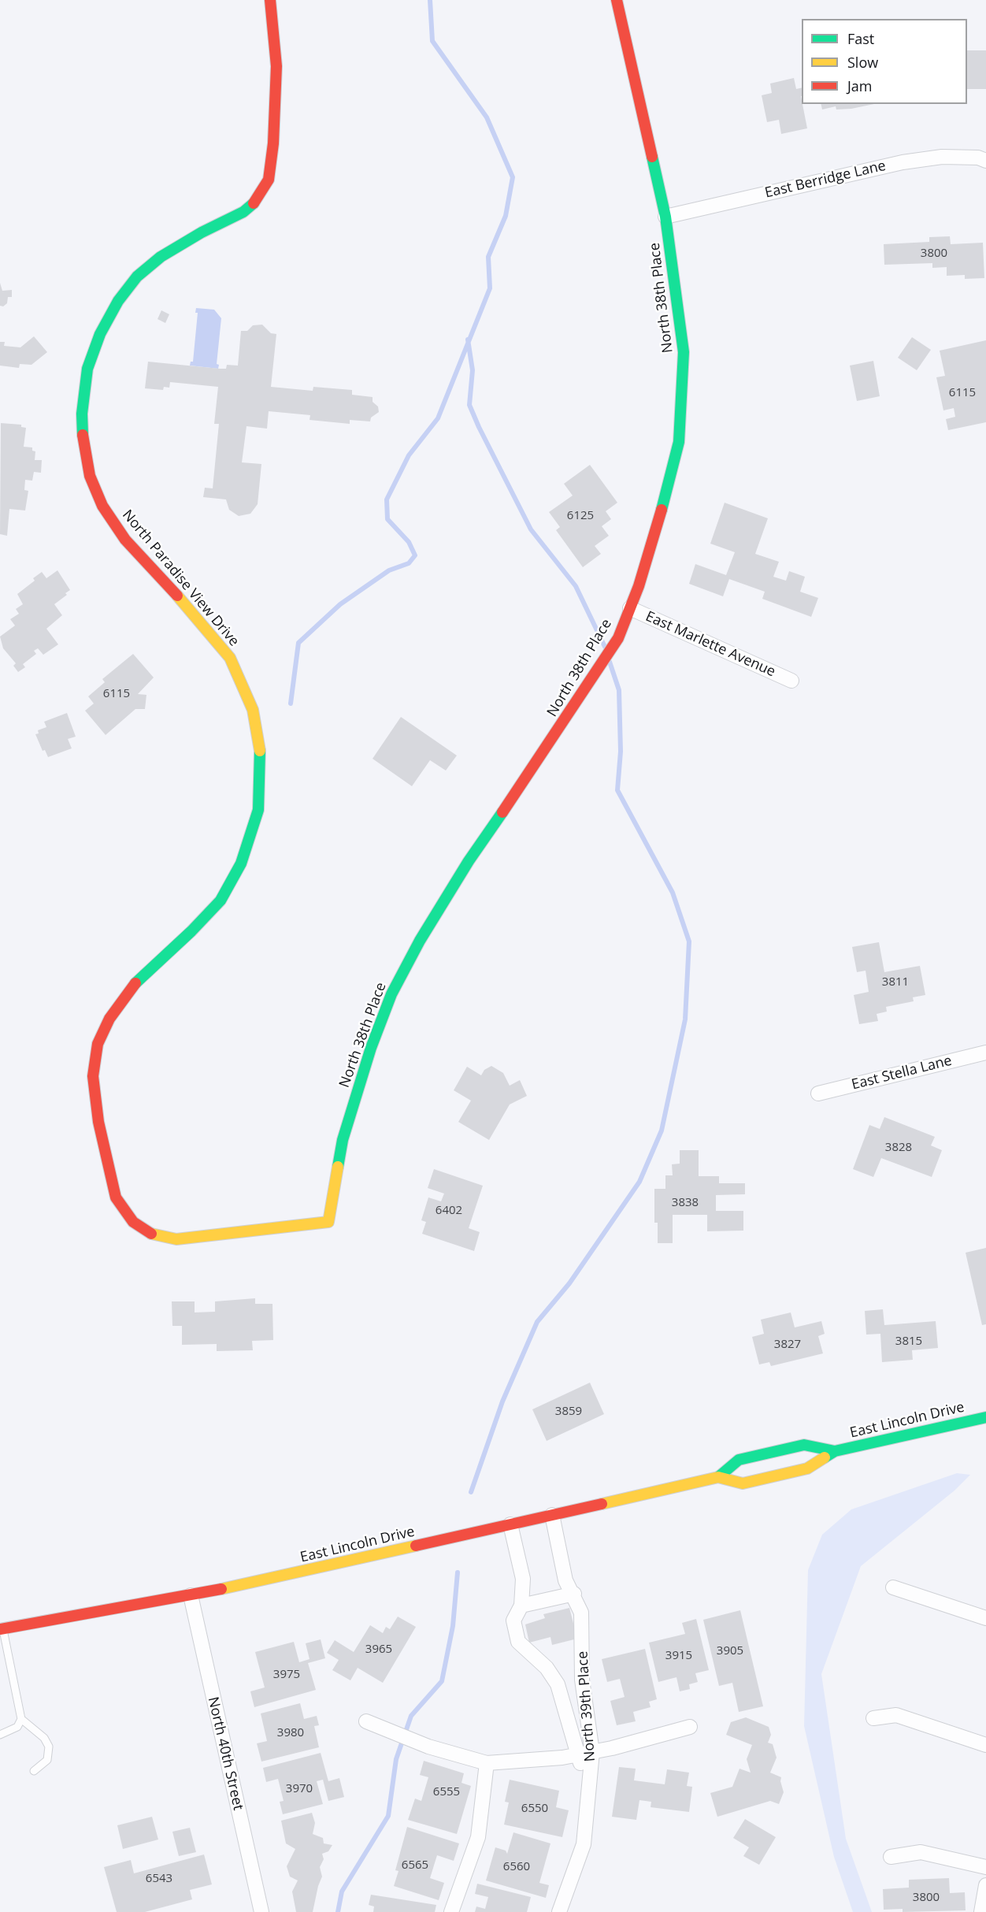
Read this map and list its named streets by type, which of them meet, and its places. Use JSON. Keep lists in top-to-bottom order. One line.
{"streets":{"street":["East Berridge Lane","North 38th Place","North Paradise View Drive","East Marlette Avenue","East Stella Lane","East Lincoln Drive","North 39th Place","North 40th Street"]},"crossings":[["East Berridge Lane","North 38th Place"],["North 38th Place","North Paradise View Drive"],["North 38th Place","East Marlette Avenue"],["East Lincoln Drive","North 39th Place"],["East Lincoln Drive","North 40th Street"]],"house_numbers":["3800","6115","6125","6115","3811","3828","3838","6402","3815","3827","3859","3965","3905","3915","3975","3980","3970","6555","6550","6565","6560","6543","3800"],"legend":["Fast","Slow","Jam"]}
